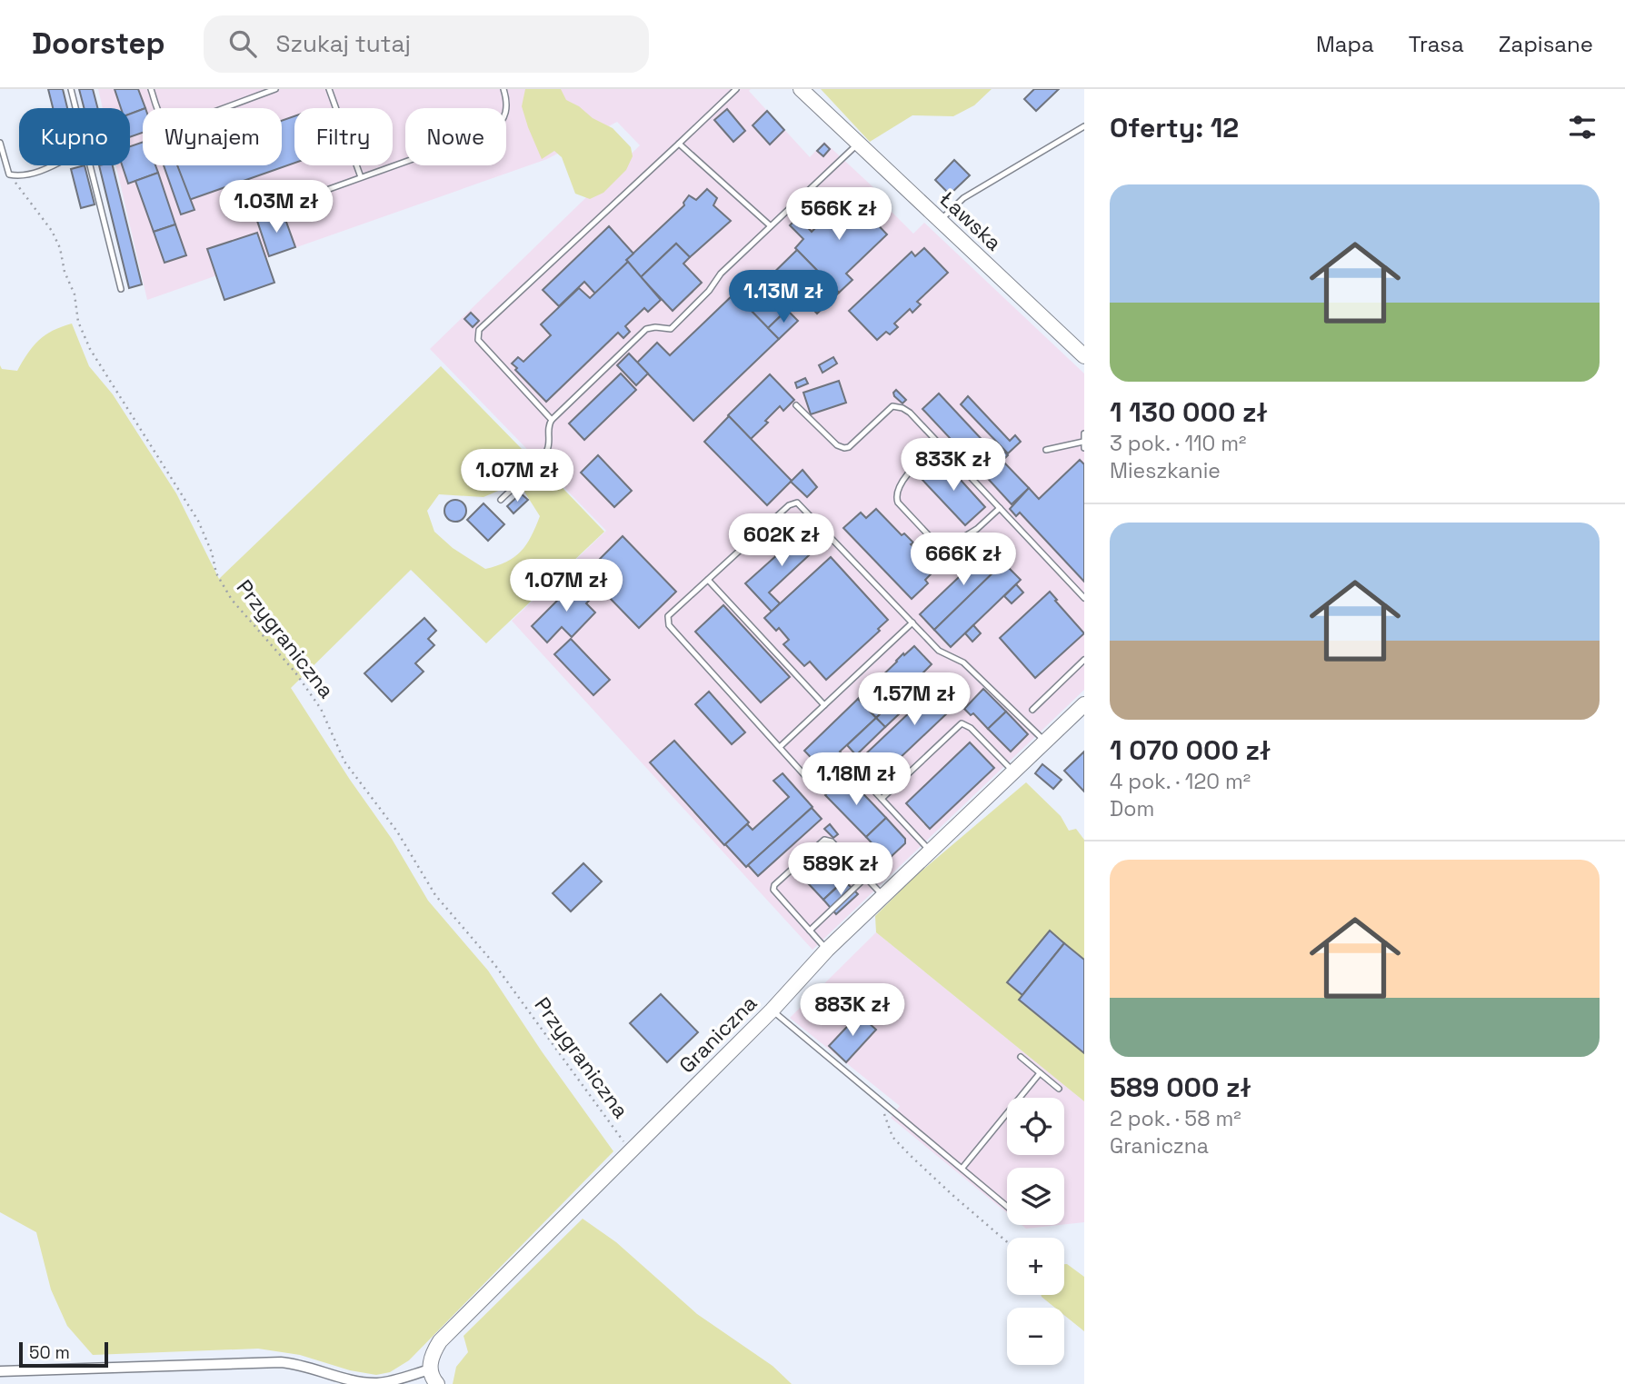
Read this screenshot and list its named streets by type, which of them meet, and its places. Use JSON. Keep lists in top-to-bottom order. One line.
{"streets":{"street":["Ławska","Graniczna"],"path":["Przygraniczna"]},"crossings":[["Przygraniczna","Graniczna"]],"scale_bar":"50 m","page":{"header":"Doorstep","search":"Szukaj tutaj","nav":["Mapa","Trasa","Zapisane"],"heading":"Oferty: 12","chip":["Kupno","Wynajem","Filtry","Nowe"],"list":[{"name":"1 130 000 zł","note":"3 pok. · 110 m² · Mieszkanie"},{"name":"1 070 000 zł","note":"4 pok. · 120 m² · Dom"},{"name":"589 000 zł","note":"2 pok. · 58 m² · Graniczna"}],"price":["1.03M zł","566K zł","1.13M zł","833K zł","1.07M zł","602K zł","666K zł","1.07M zł","1.57M zł","1.18M zł","589K zł","883K zł"],"map_buttons":["+","−"],"scale":"50 m"}}
